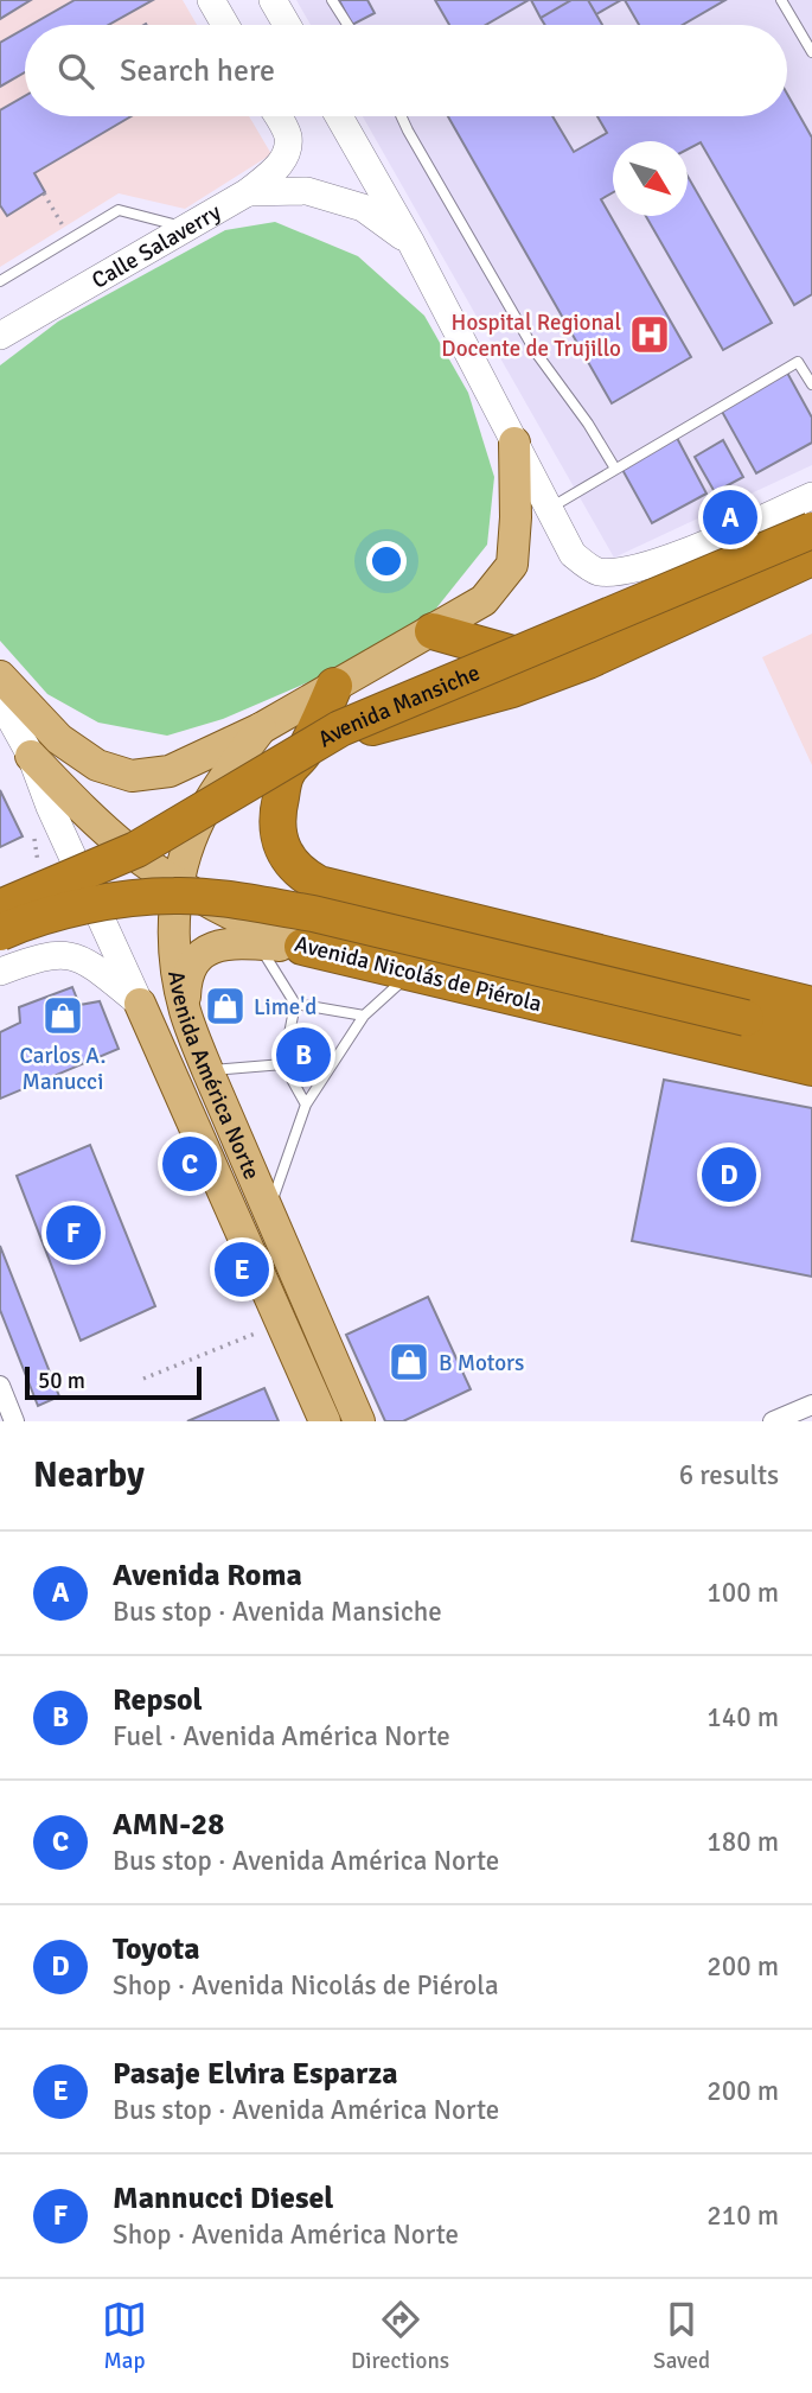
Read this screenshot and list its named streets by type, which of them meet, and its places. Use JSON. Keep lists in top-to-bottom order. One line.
{"streets":{"highway":["Avenida Mansiche","Avenida Nicolás de Piérola"],"main road":["Calle Salaverry","Avenida América Norte"]},"crossings":[["Avenida Nicolás de Piérola","Avenida América Norte"]],"places":{"hospital":["Hospital Regional Docente de Trujillo"],"shop":["Lime'd","Carlos A. Manucci","B Motors"]},"scale_bar":"50 m","north":"bottom right","page":{"search":"Search here","pins":["A","B","C","D","F","E"],"scale":"50 m","heading":["Nearby","6 results"],"list":[{"mark":"A","name":"Avenida Roma","note":"Bus stop · Avenida Mansiche","value":"100 m"},{"mark":"B","name":"Repsol","note":"Fuel · Avenida América Norte","value":"140 m"},{"mark":"C","name":"AMN-28","note":"Bus stop · Avenida América Norte","value":"180 m"},{"mark":"D","name":"Toyota","note":"Shop · Avenida Nicolás de Piérola","value":"200 m"},{"mark":"E","name":"Pasaje Elvira Esparza","note":"Bus stop · Avenida América Norte","value":"200 m"},{"mark":"F","name":"Mannucci Diesel","note":"Shop · Avenida América Norte","value":"210 m"}],"nav":["Map","Directions","Saved"]}}
